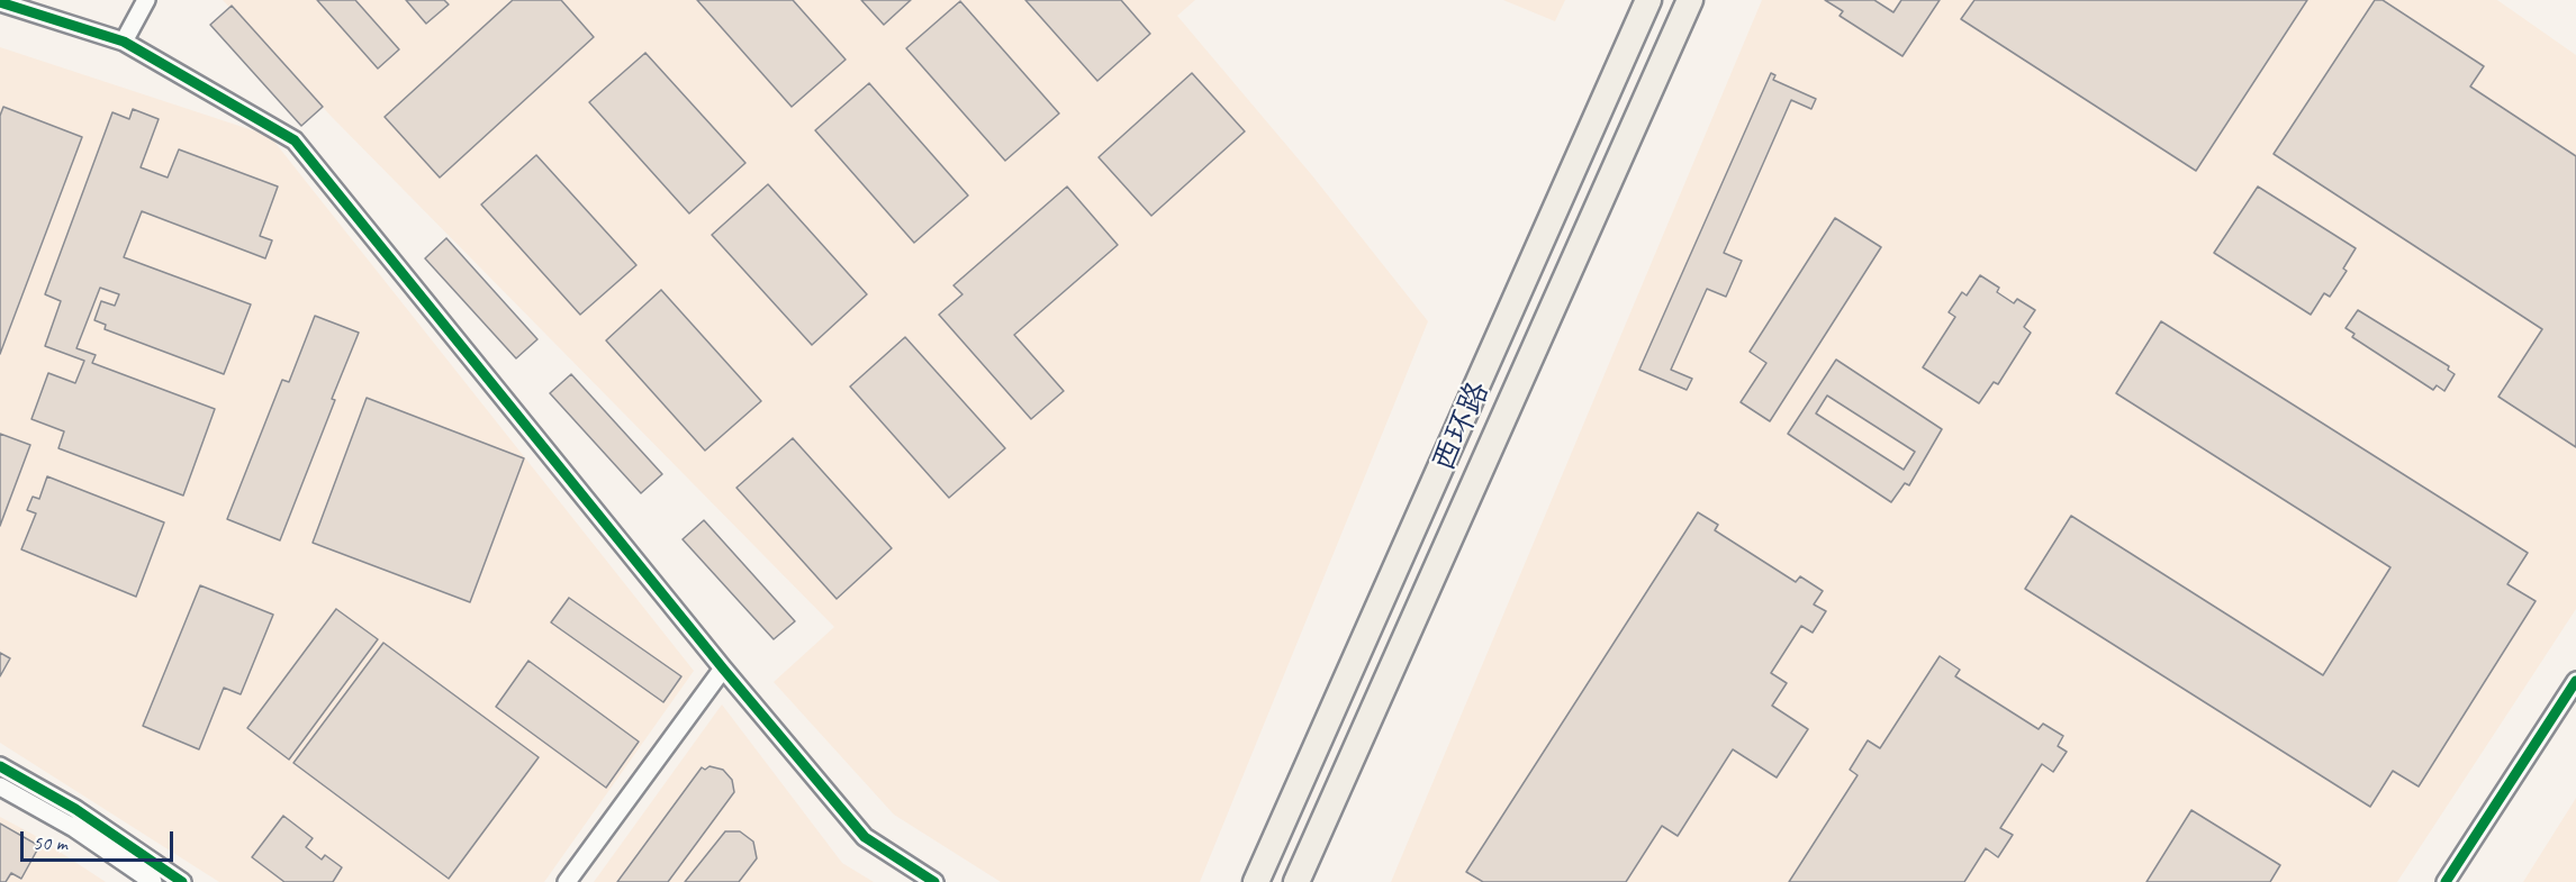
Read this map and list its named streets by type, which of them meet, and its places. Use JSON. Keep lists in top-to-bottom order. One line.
{"streets":{"main road":["西环路"]},"scale_bar":"50 m"}
